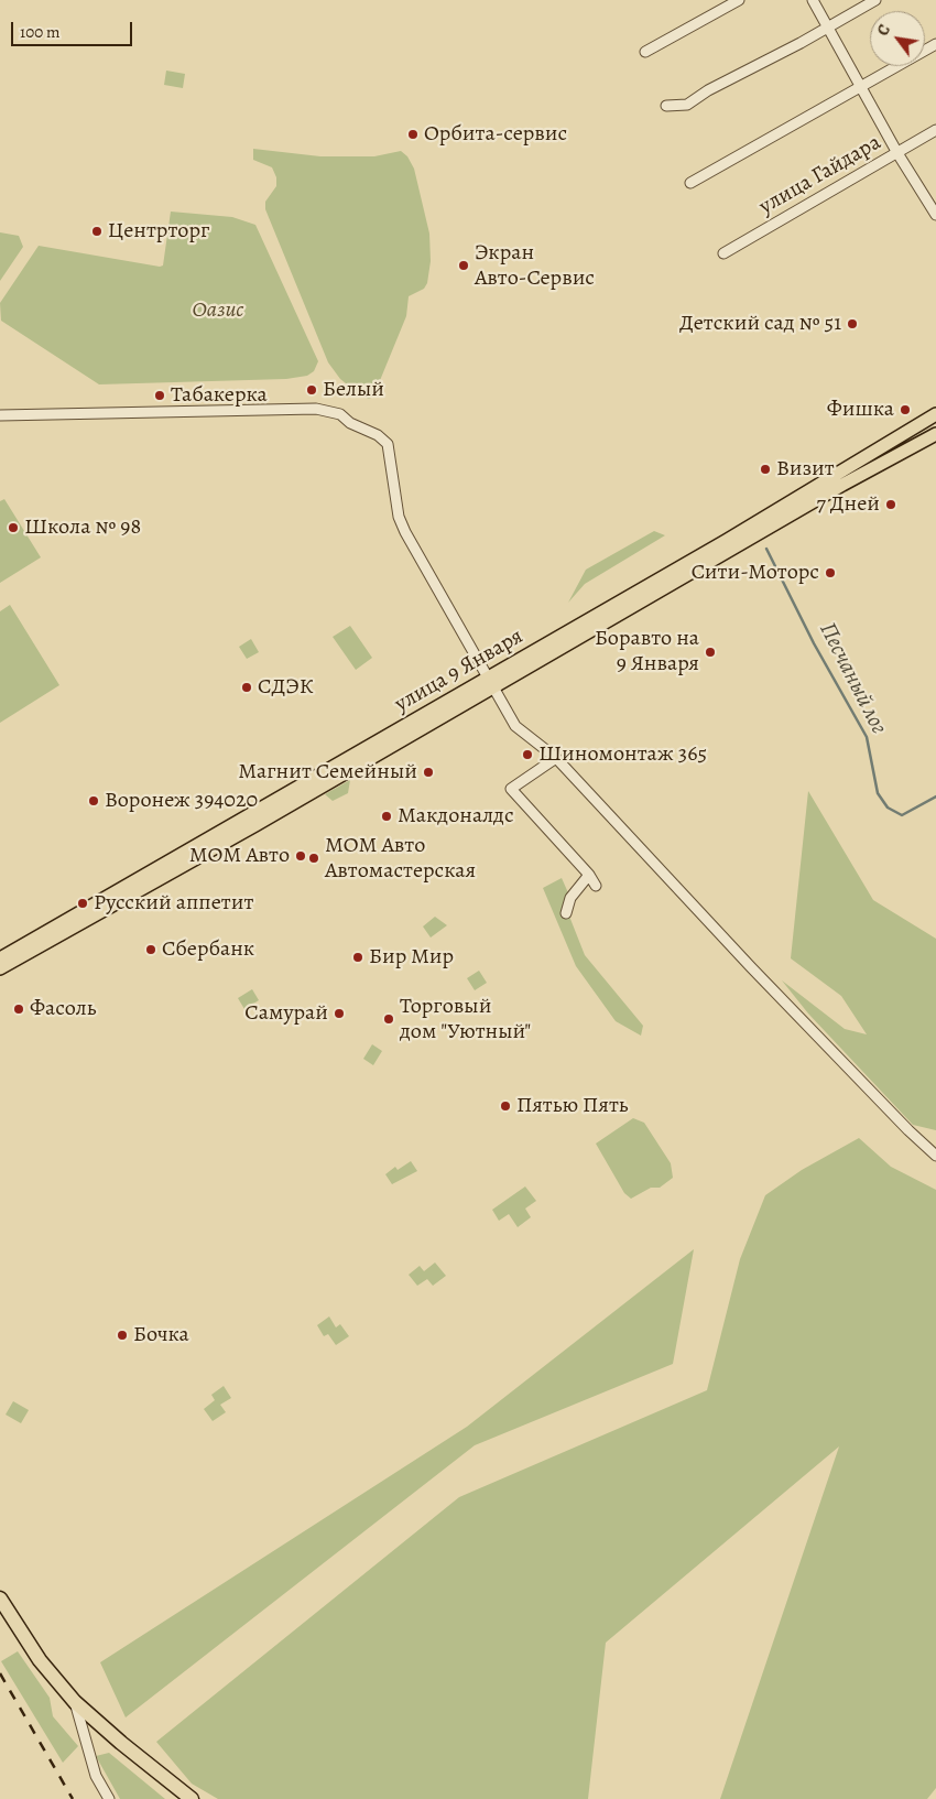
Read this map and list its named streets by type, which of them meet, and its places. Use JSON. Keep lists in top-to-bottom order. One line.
{"streets":{"main road":["улица 9 Января"],"street":["улица Гайдара"]},"water":["Песчаный лог"],"parks":["Оазис"],"places":["Орбита-сервис","Центрторг","Экран Авто-Сервис","Детский сад № 51","Белый","Табакерка","Фишка","Визит","7 Дней","Школа № 98","Сити-Моторс","Боравто на 9 Января","СДЭК","Шиномонтаж 365","Магнит Семейный","Воронеж 394020","Макдоналдс","МОМ Авто","МОМ Авто Автомастерская","Русский аппетит","Сбербанк","Бир Мир","Фасоль","Самурай","Торговый дом \"Уютный\"","Пятью Пять","Бочка"],"scale_bar":"100 m","north":"top left"}
